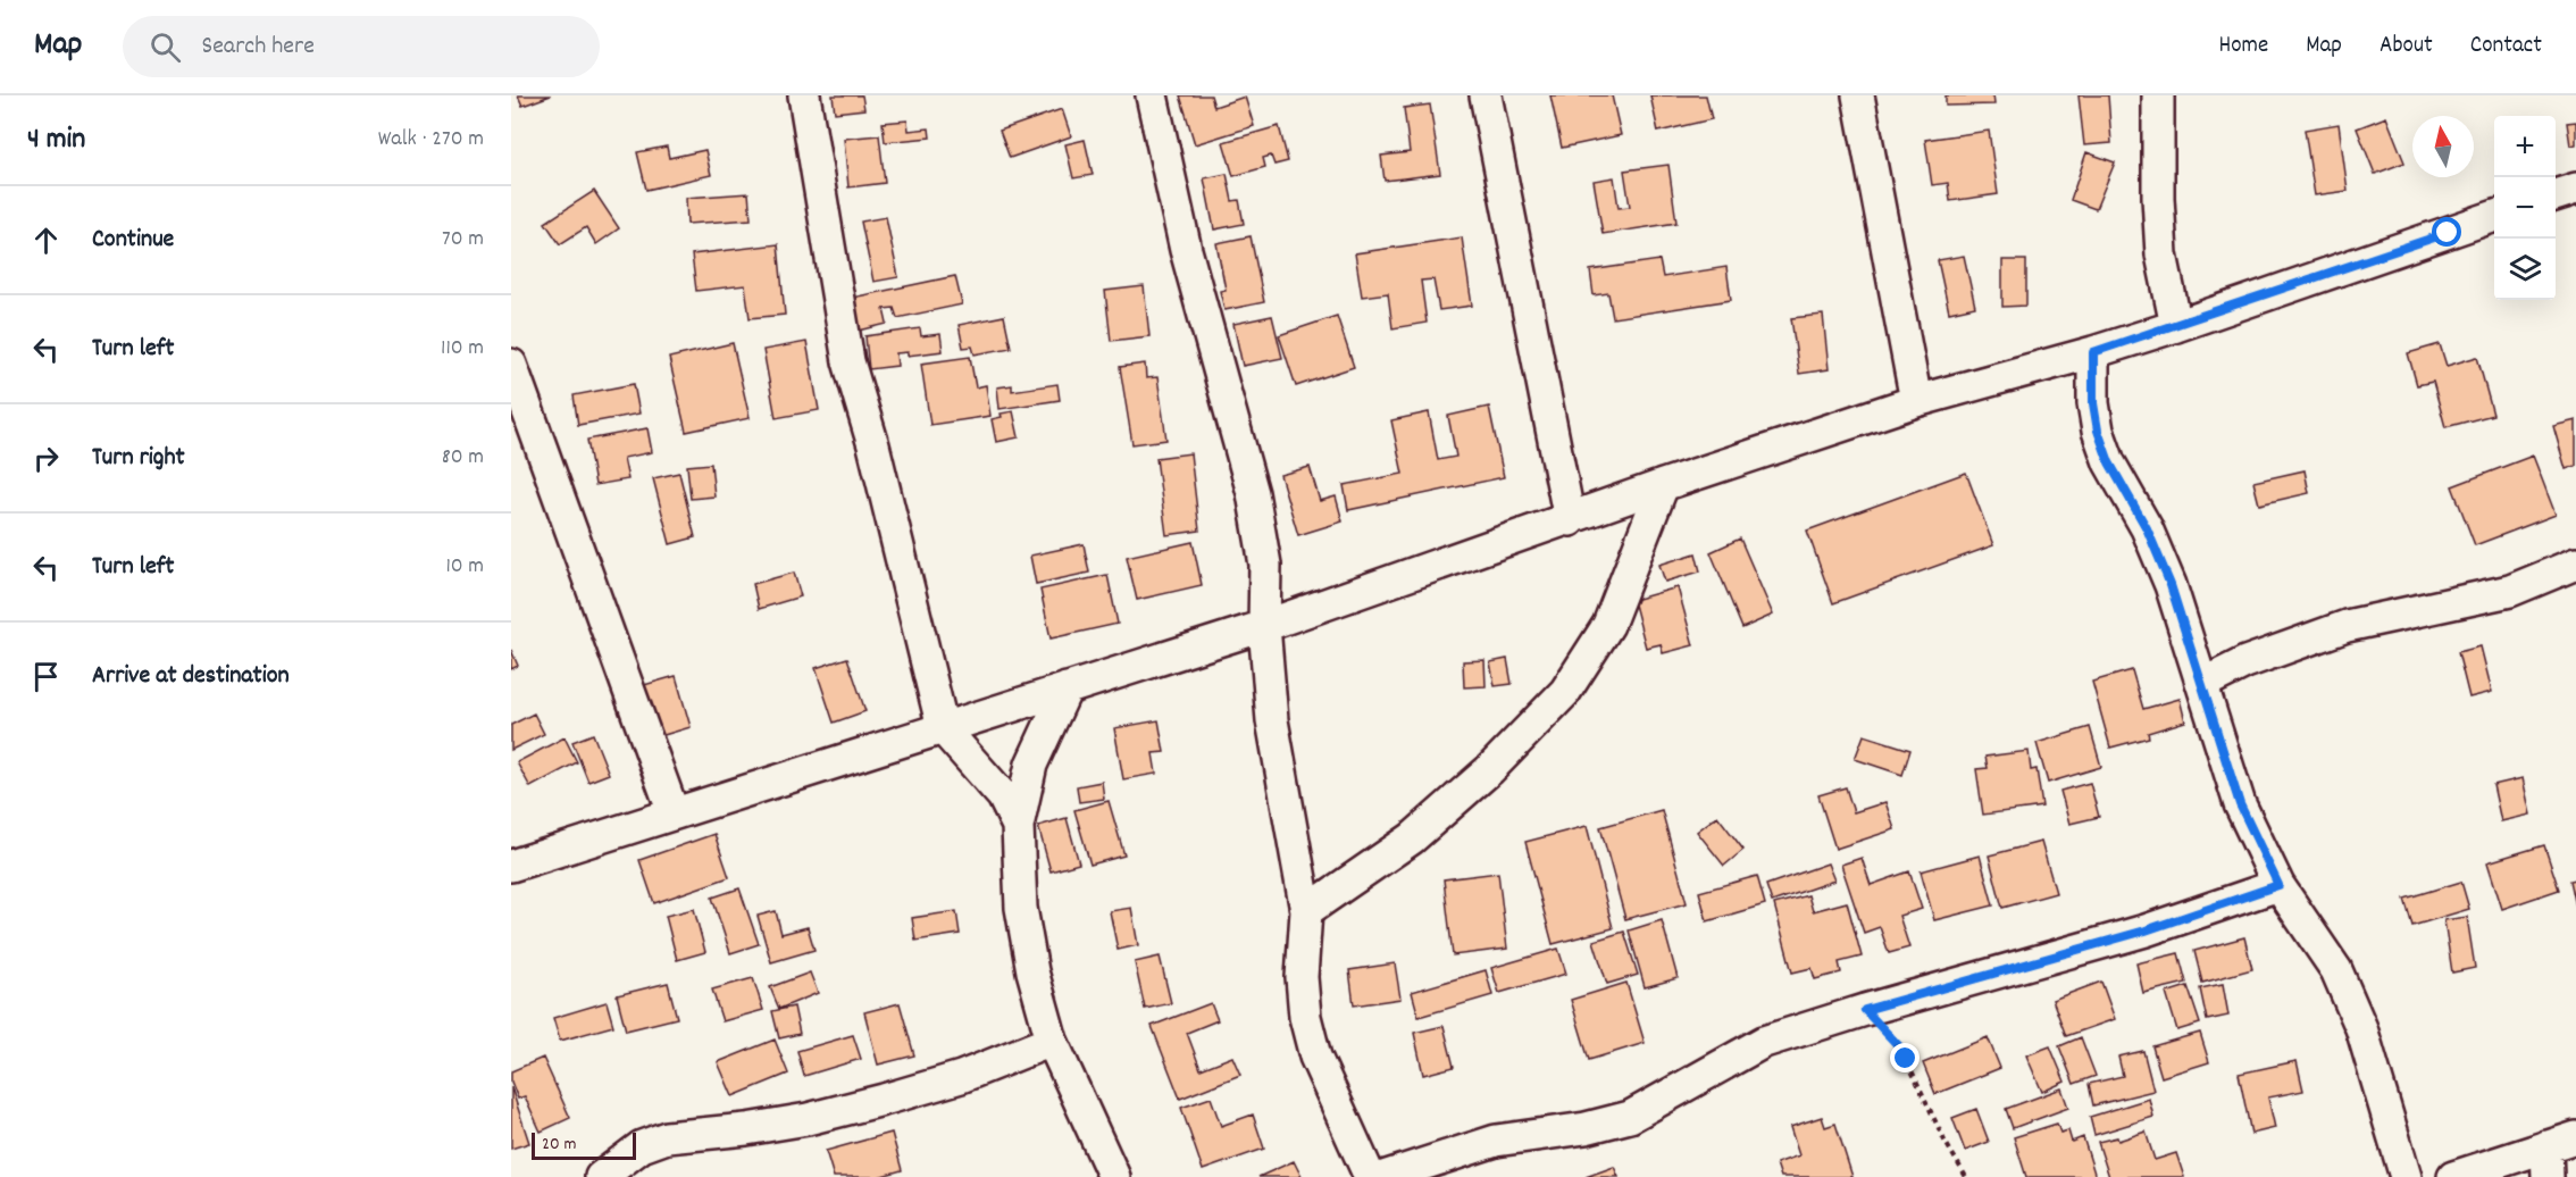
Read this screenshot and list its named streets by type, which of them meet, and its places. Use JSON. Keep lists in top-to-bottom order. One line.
{"scale_bar":"20 m","north":"top","page":{"header":"Map","search":"Search here","nav":["Home","Map","About","Contact"],"heading":["4 min","Walk · 270 m"],"map_buttons":["+","−"],"list":[["Continue","70 m"],["Turn left","110 m"],["Turn right","80 m"],["Turn left","10 m"],"Arrive at destination"],"scale":"20 m"}}
